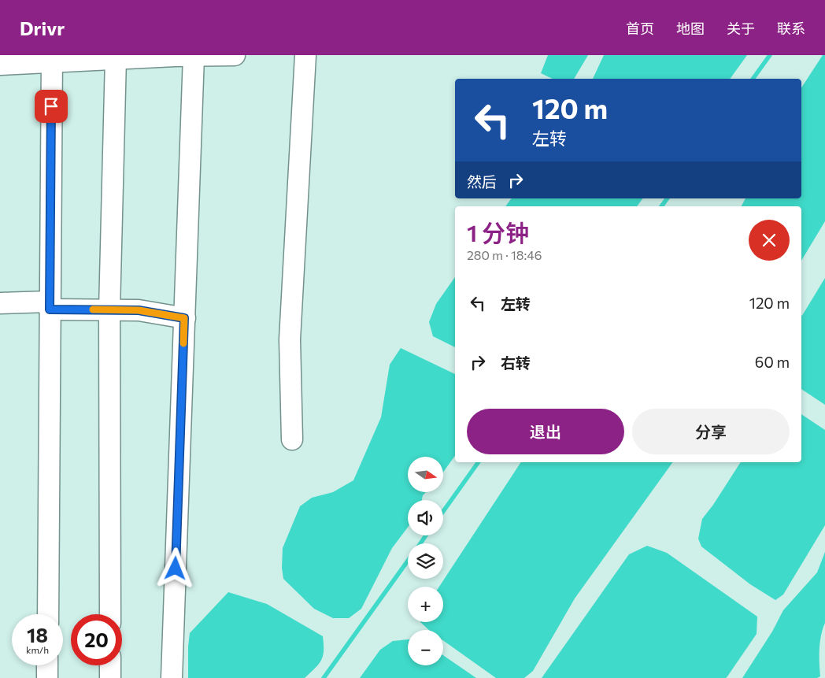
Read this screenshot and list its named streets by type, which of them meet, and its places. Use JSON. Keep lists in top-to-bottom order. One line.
{"north":"right","page":{"header":"Drivr","nav":["首页","地图","关于","联系"],"turn":["120 m","左转"],"then":"然后","heading":["1 分钟","280 m · 18:46"],"list":[{"name":"左转","value":"120 m"},{"name":"右转","value":"60 m"}],"buttons":["退出","分享"],"map_buttons":["+","−"],"speed":"18 km/h","limit":"20"}}
